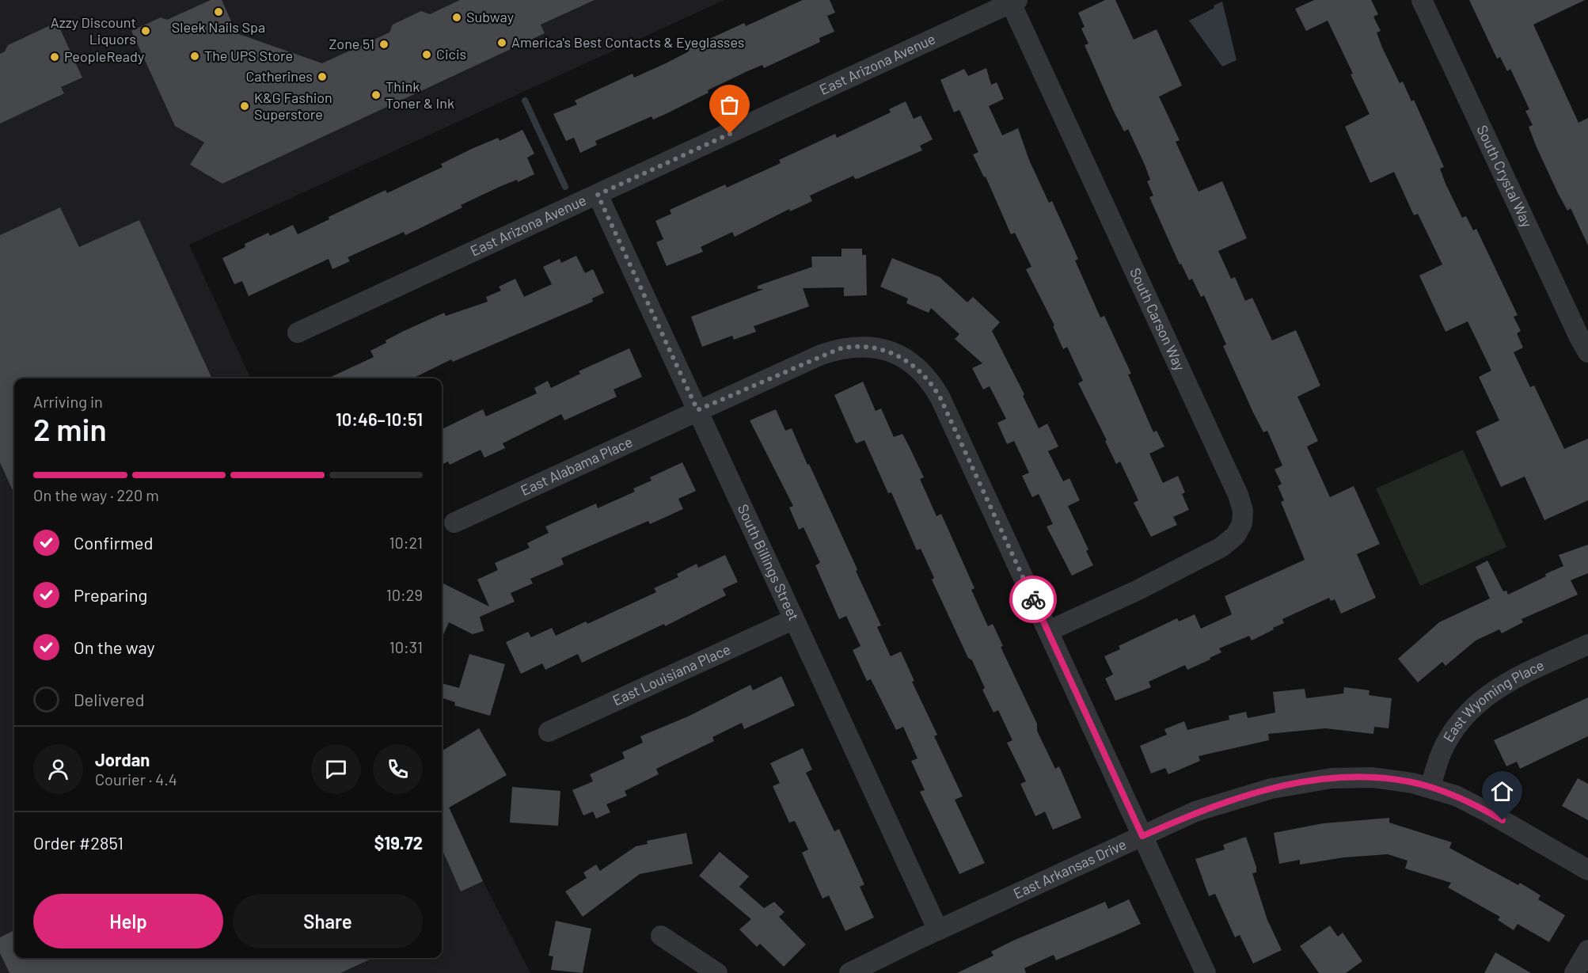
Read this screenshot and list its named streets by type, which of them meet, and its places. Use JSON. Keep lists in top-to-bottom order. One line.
{"streets":{"street":["East Arizona Avenue","South Crystal Way","South Carson Way","East Alabama Place","South Billings Street","East Louisiana Place","East Wyoming Place","East Arkansas Drive"]},"crossings":[["East Arizona Avenue","South Carson Way"],["East Arizona Avenue","South Billings Street"],["South Carson Way","East Alabama Place"],["East Alabama Place","South Billings Street"],["East Alabama Place","East Arkansas Drive"],["South Billings Street","East Louisiana Place"],["South Billings Street","East Arkansas Drive"],["East Wyoming Place","East Arkansas Drive"]],"places":["Sleek Nails Spa","Subway","Azzy Discount Liquors","America's Best Contacts & Eyeglasses","Zone 51","Cicis","The UPS Store","PeopleReady","Catherines","Think Toner & Ink","K&G Fashion Superstore"],"page":{"heading":["2 min","Arriving in","10:46–10:51"],"panel":["Jordan","Courier · 4.4","Order #2851","$19.72"],"bar":"On the way · 220 m","list":[["Confirmed","10:21"],["Preparing","10:29"],["On the way","10:31"],"Delivered"],"buttons":["Help","Share"]}}
